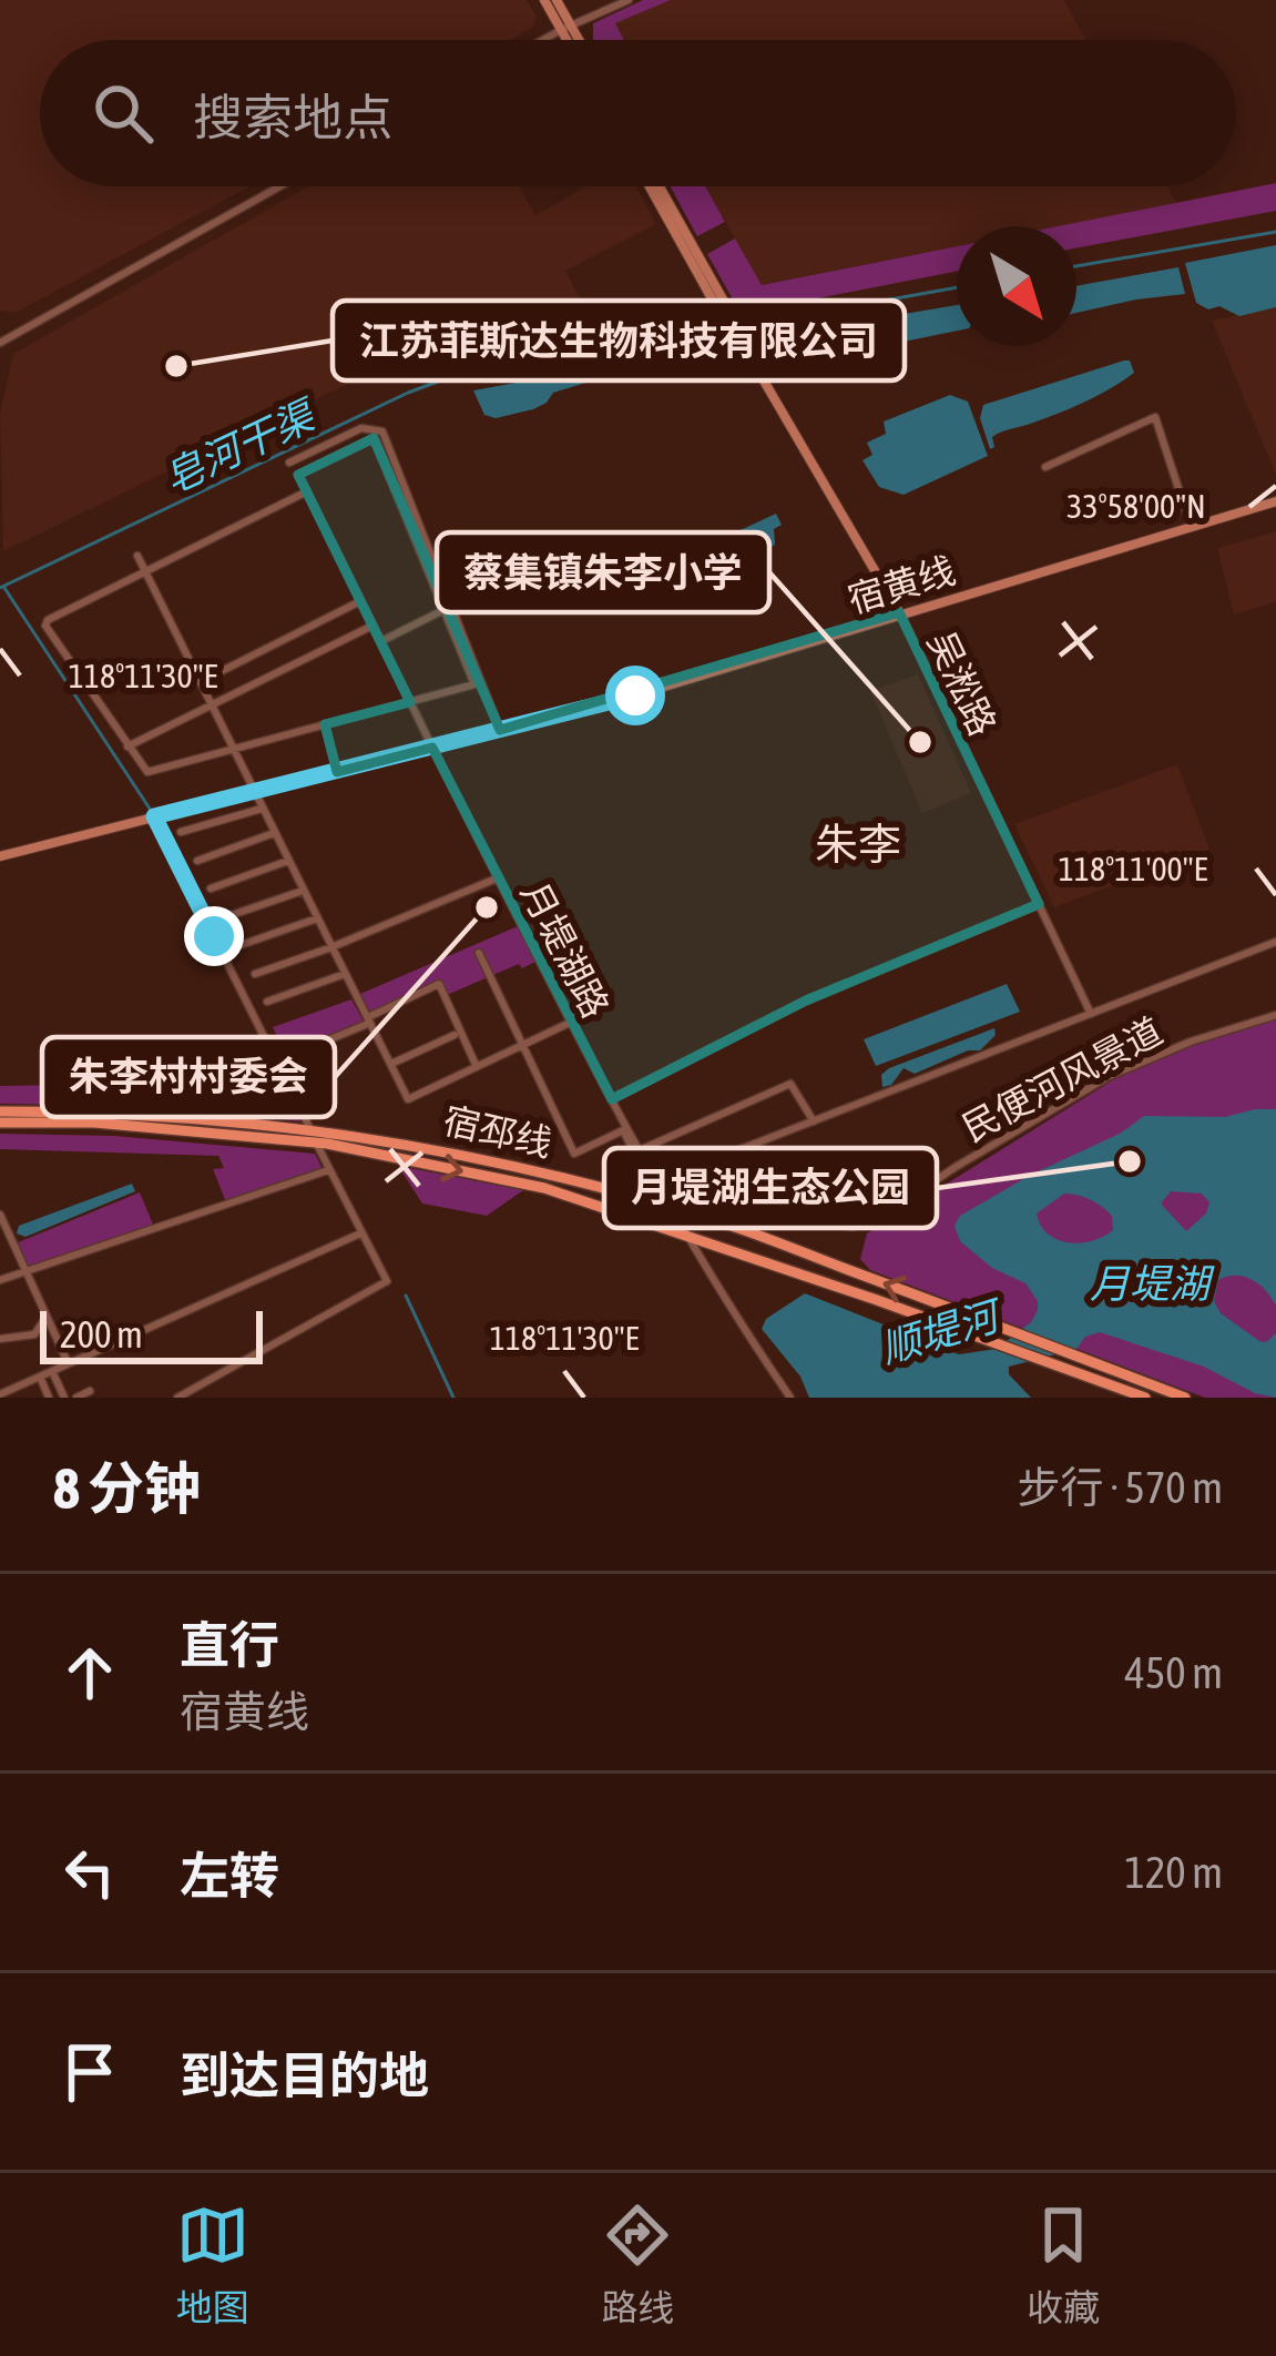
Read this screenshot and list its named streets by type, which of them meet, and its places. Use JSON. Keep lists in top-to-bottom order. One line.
{"streets":{"main road":["宿黄线","吴淞路","宿邳线"],"street":["月堤湖路","民便河风景道"]},"crossings":[["宿黄线","吴淞路"],["宿黄线","月堤湖路"],["月堤湖路","民便河风景道"],["月堤湖路","宿邳线"]],"districts":["朱李"],"water":["皂河干渠","月堤湖","顺堤河"],"places":["江苏菲斯达生物科技有限公司","蔡集镇朱李小学","朱李村村委会","月堤湖生态公园"],"scale_bar":"200 m","north":"bottom right","page":{"search":"搜索地点","scale":"200 m","heading":["8 分钟","步行 · 570 m"],"list":[["直行","宿黄线","450 m"],["左转","120 m"],"到达目的地"],"nav":["地图","路线","收藏"]},"coordinates":["33°58'00\"N","118°11'30\"E","118°11'00\"E"]}
